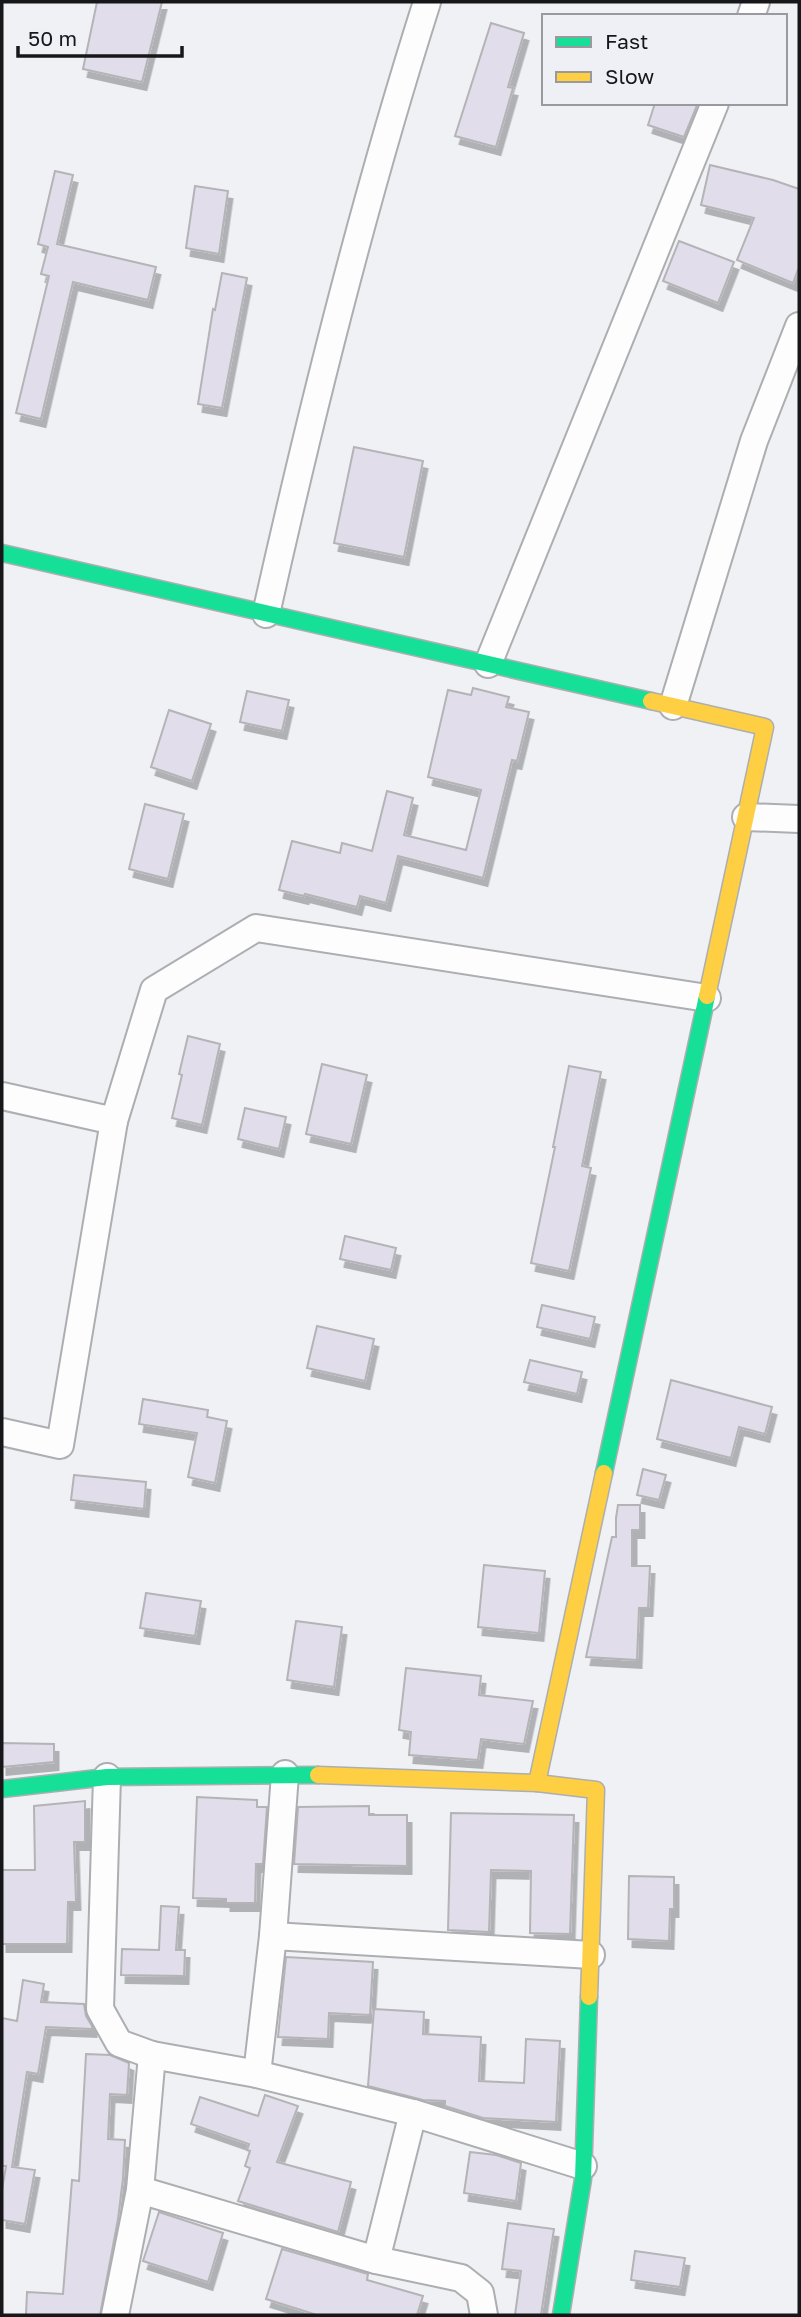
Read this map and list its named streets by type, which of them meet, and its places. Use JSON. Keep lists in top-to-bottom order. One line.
{"legend":["Fast","Slow"],"scale_bar":"50 m"}
